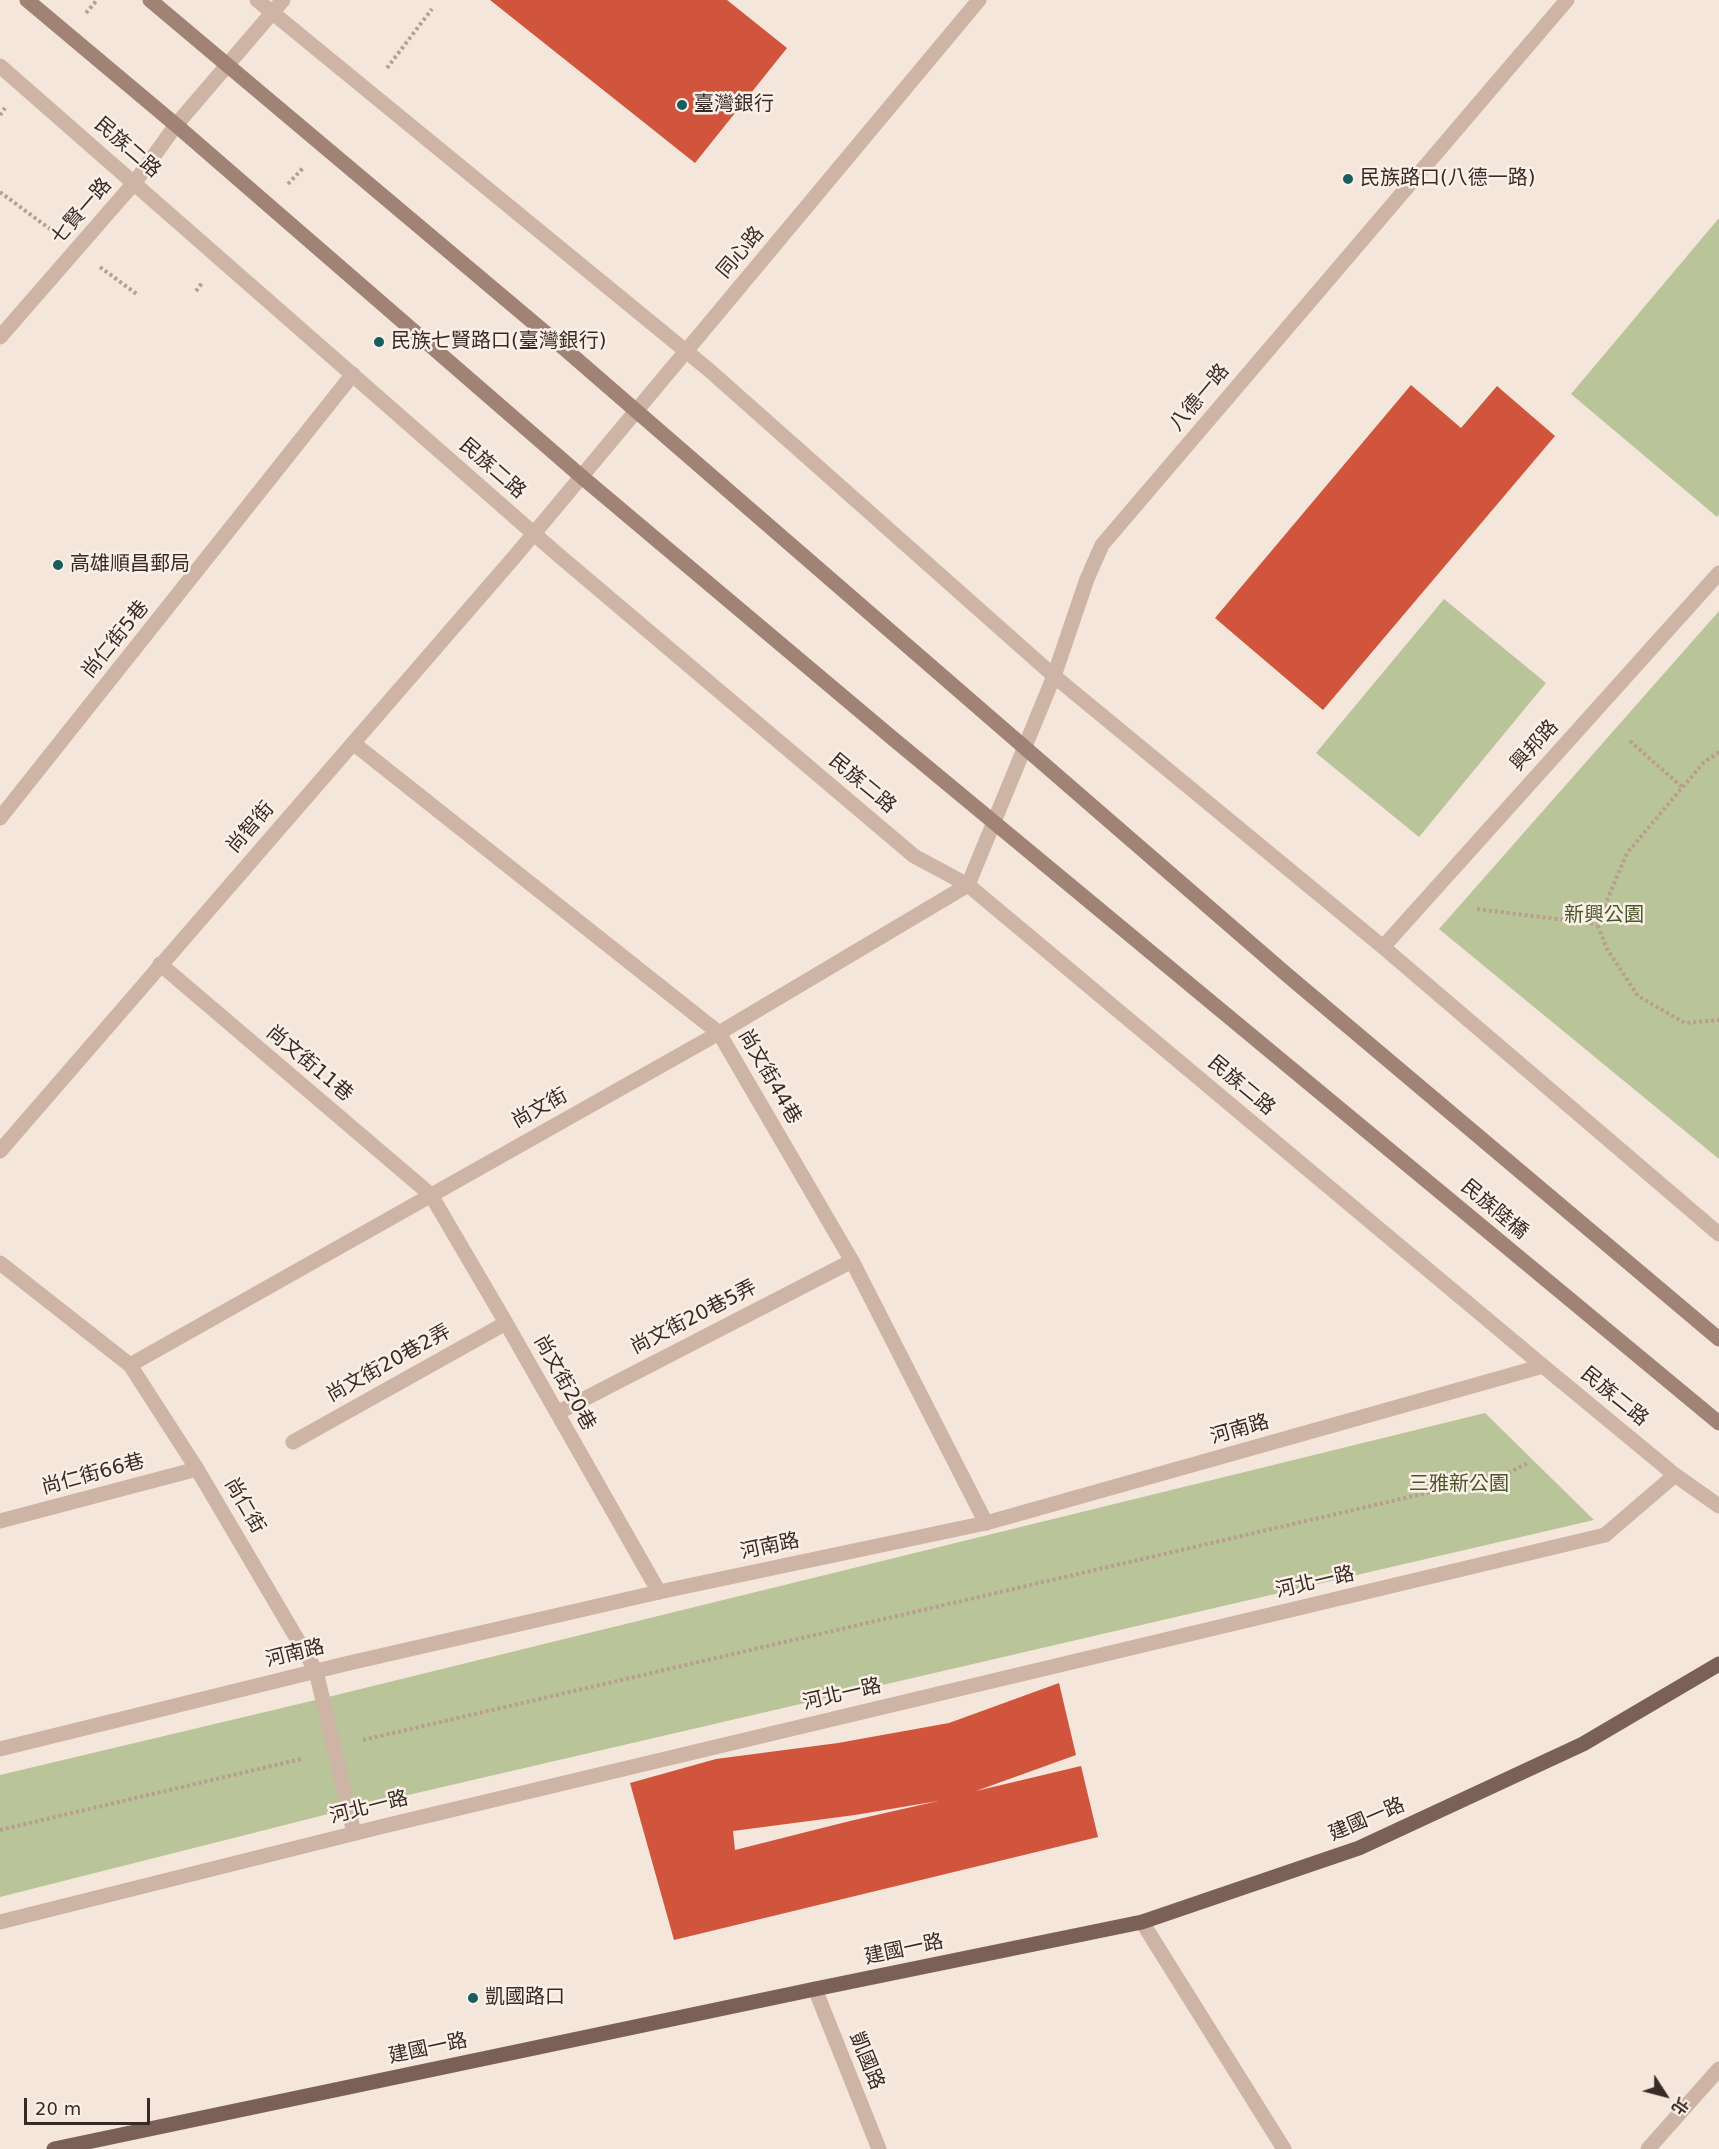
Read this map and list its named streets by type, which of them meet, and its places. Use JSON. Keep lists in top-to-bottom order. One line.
{"streets":{"main road":["民族陸橋","建國一路"],"street":["民族二路","七賢一路","同心路","八德一路","尚仁街5巷","興邦路","尚智街","尚文街11巷","尚文街44巷","尚文街","尚文街20巷5弄","尚文街20巷2弄","尚文街20巷","河南路","尚仁街66巷","尚仁街","河北一路","凱國路"]},"crossings":[["民族二路","七賢一路"],["民族二路","同心路"],["民族二路","八德一路"],["民族二路","尚仁街5巷"],["民族二路","尚智街"],["民族二路","尚文街"],["民族二路","河南路"],["民族二路","河北一路"],["同心路","尚智街"],["八德一路","尚文街"],["八德一路","民族陸橋"],["尚智街","尚文街11巷"],["尚智街","尚文街44巷"],["尚文街11巷","尚文街"],["尚文街11巷","尚文街20巷"],["尚文街44巷","尚文街"],["尚文街44巷","尚文街20巷5弄"],["尚文街44巷","河南路"],["尚文街","尚文街20巷"],["尚文街","尚仁街"],["尚文街20巷5弄","尚文街20巷"],["尚文街20巷2弄","尚文街20巷"],["尚文街20巷","河南路"],["河南路","尚仁街"],["尚仁街66巷","尚仁街"],["尚仁街","河北一路"],["建國一路","凱國路"]],"parks":["新興公園","三雅新公園"],"places":["臺灣銀行","民族路口(八德一路)","民族七賢路口(臺灣銀行)","高雄順昌郵局","凱國路口"],"scale_bar":"20 m","north":"bottom right"}
